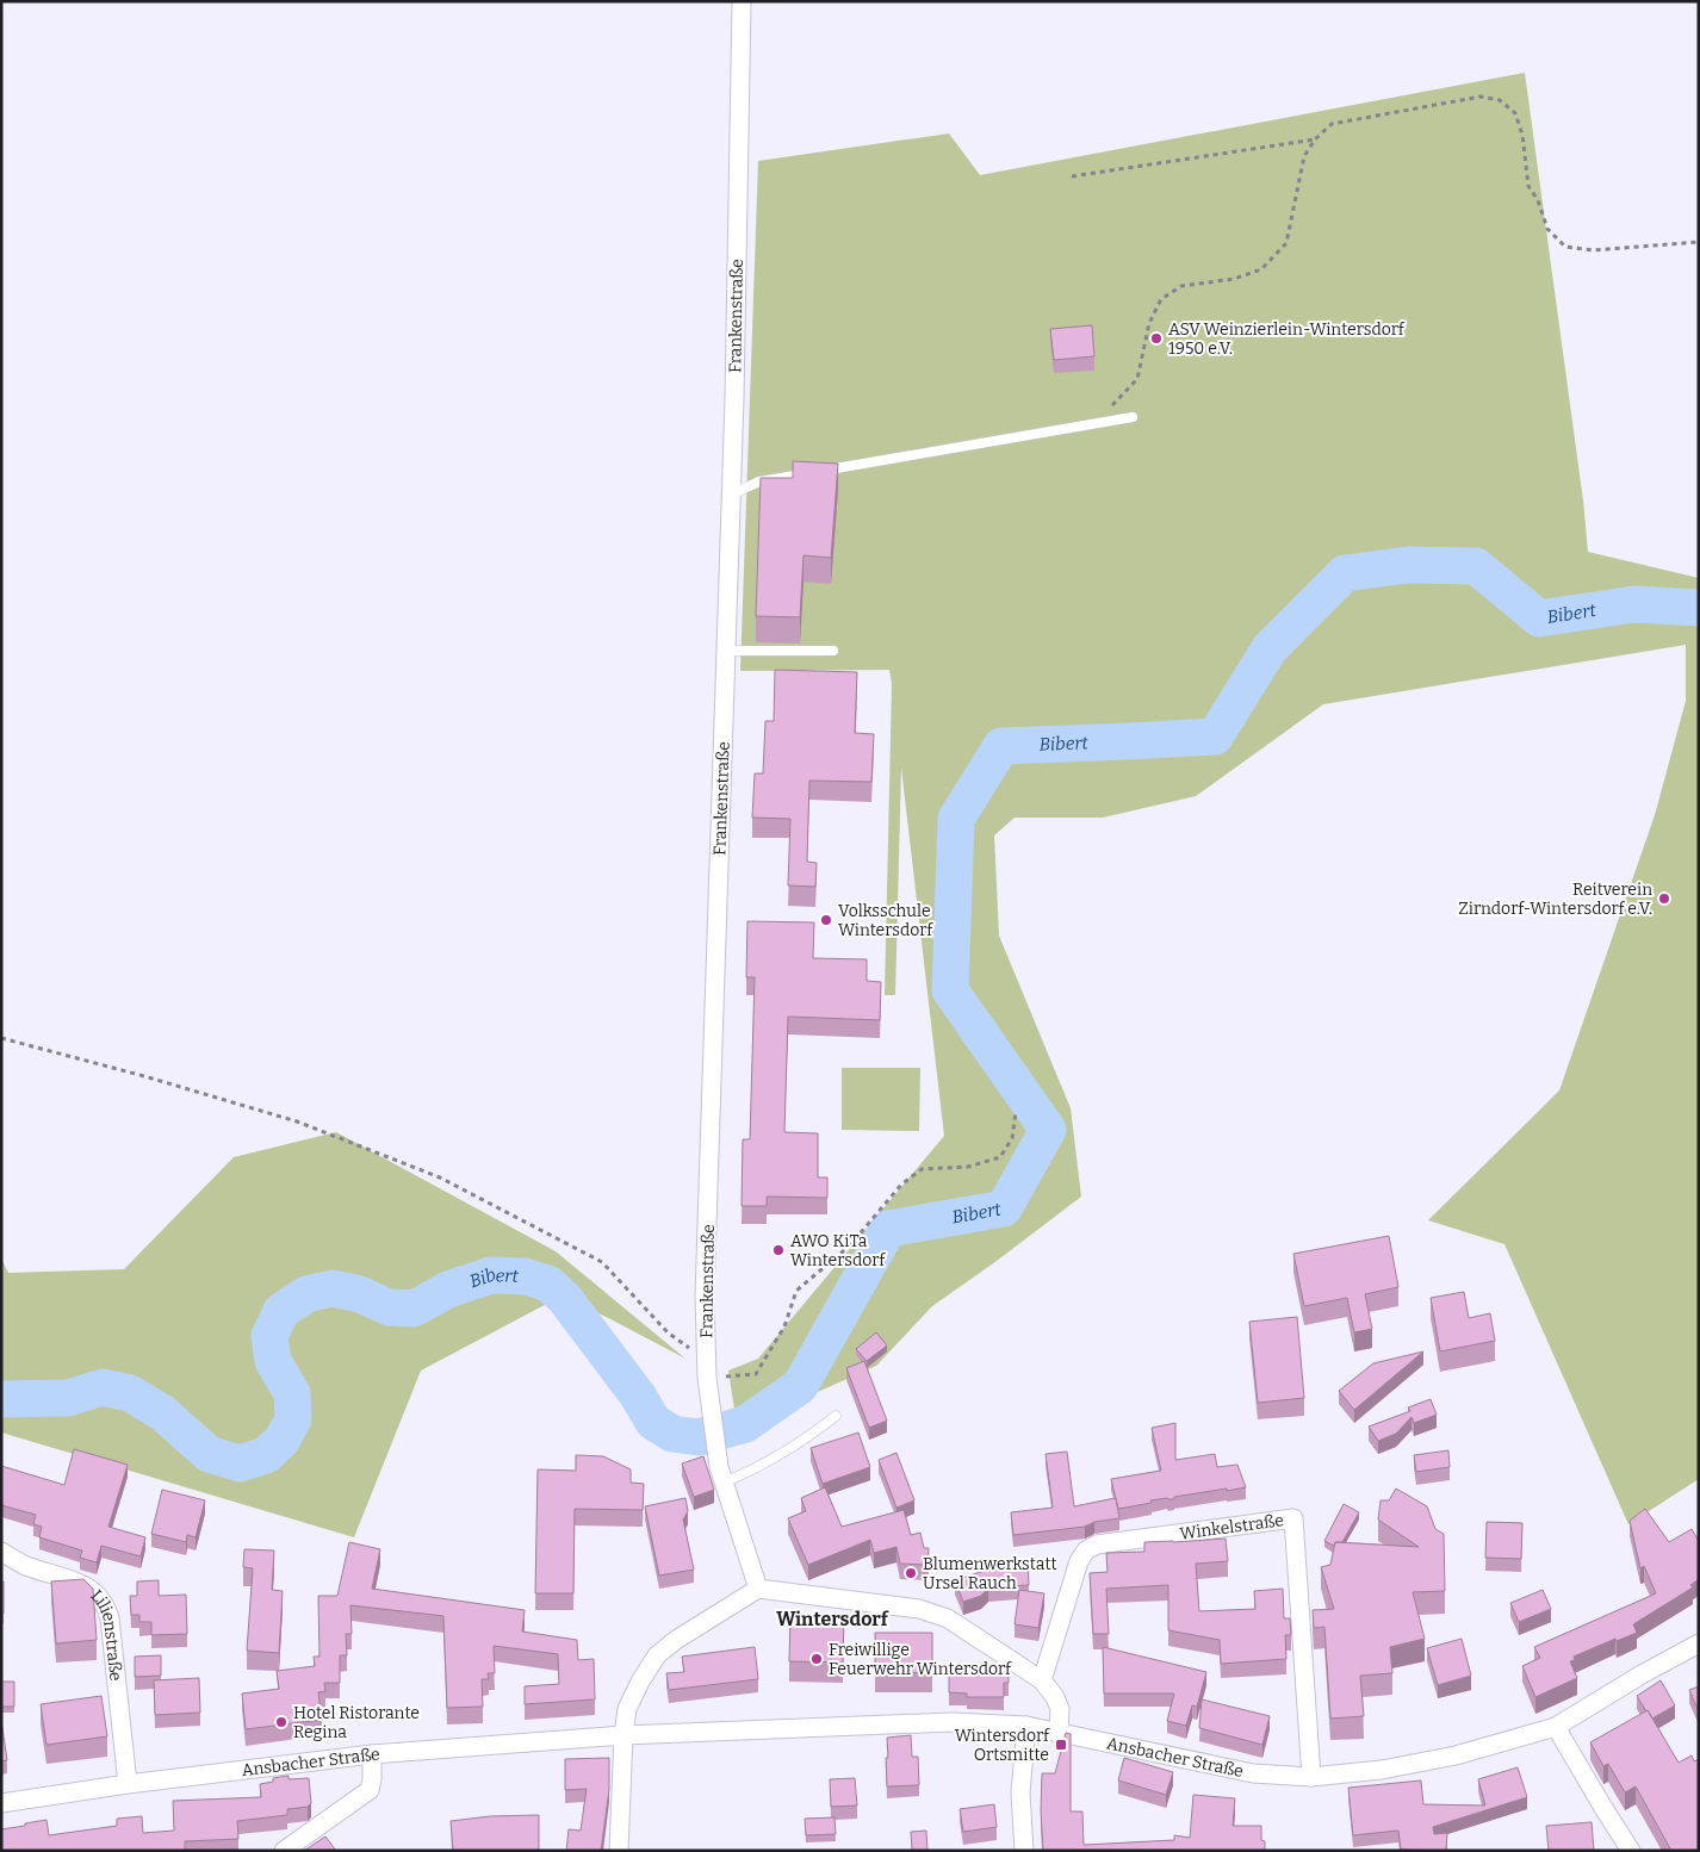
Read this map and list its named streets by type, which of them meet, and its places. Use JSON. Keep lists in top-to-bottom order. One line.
{"streets":{"street":["Frankenstraße","Winkelstraße","Lilienstraße","Ansbacher Straße"]},"crossings":[["Winkelstraße","Ansbacher Straße"],["Lilienstraße","Ansbacher Straße"]],"districts":["Wintersdorf"],"water":["Bibert"],"places":{"other":["ASV Weinzierlein-Wintersdorf 1950 e.V.","Reitverein Zirndorf-Wintersdorf e.V.","Volksschule Wintersdorf","AWO KiTa Wintersdorf","Blumenwerkstatt Ursel Rauch","Freiwillige Feuerwehr Wintersdorf","Hotel Ristorante Regina"],"transit":["Wintersdorf Ortsmitte"]}}
